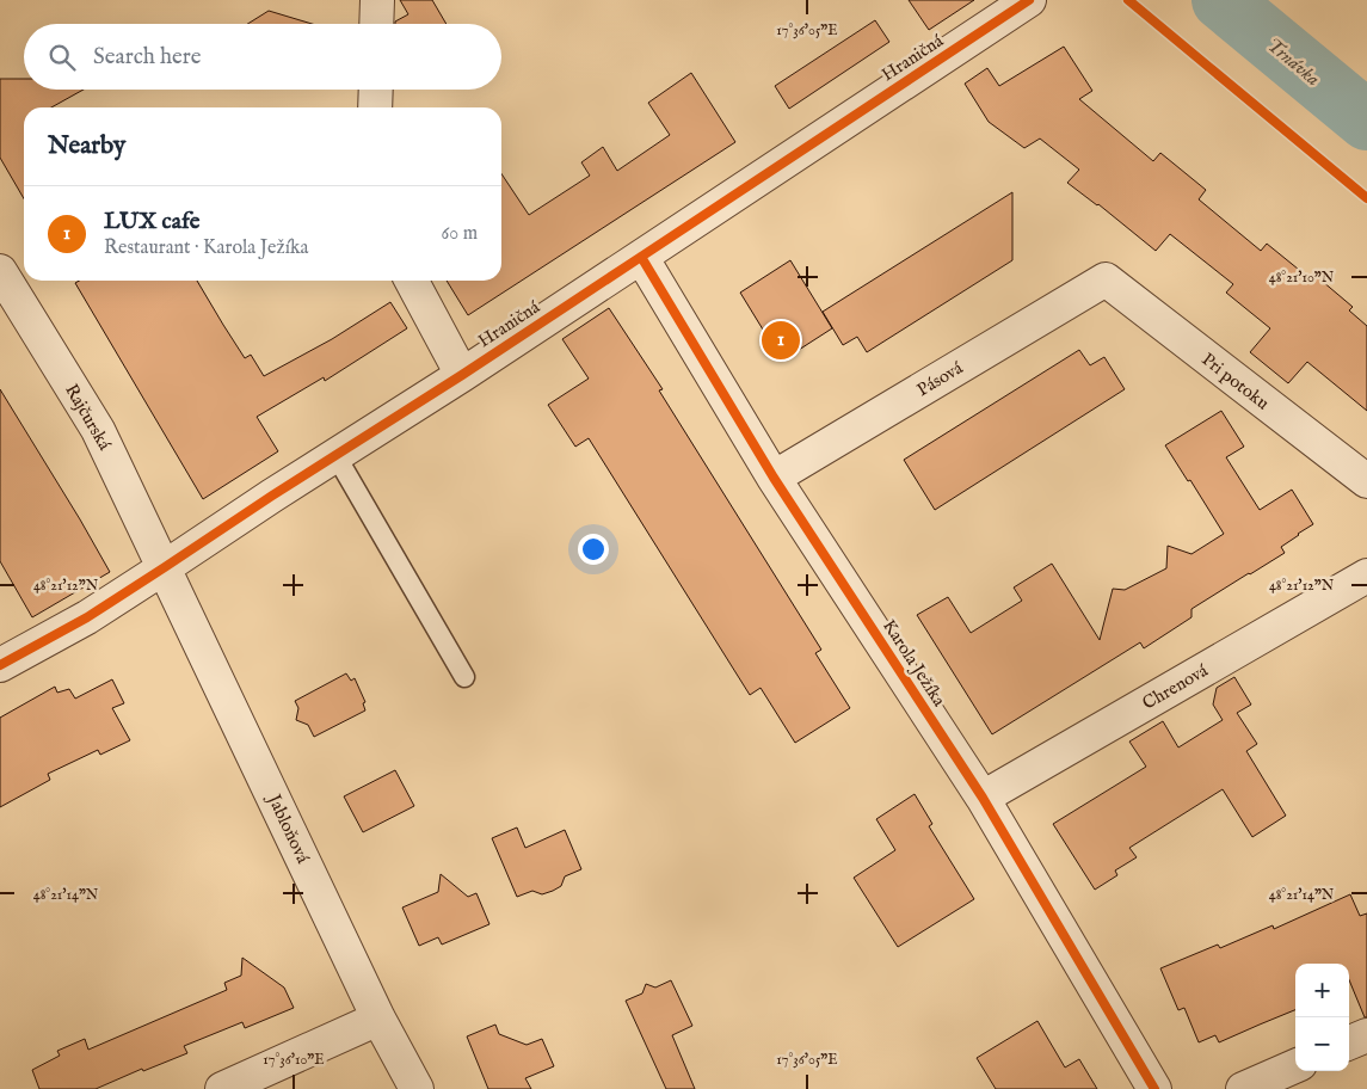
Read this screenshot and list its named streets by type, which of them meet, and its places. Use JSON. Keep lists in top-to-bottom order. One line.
{"streets":{"street":["Hraničná","Pásová","Pri potoku","Rajčurská","Karola Ježíka","Chrenová","Jabloňová"]},"crossings":[["Hraničná","Rajčurská"],["Hraničná","Karola Ježíka"],["Hraničná","Jabloňová"],["Pásová","Pri potoku"],["Pásová","Karola Ježíka"],["Rajčurská","Jabloňová"],["Karola Ježíka","Chrenová"]],"water":["Trnávka"],"page":{"search":"Search here","heading":"Nearby","list":[{"mark":"1","name":"LUX cafe","note":"Restaurant · Karola Ježíka","value":"60 m"}],"pins":"1","map_buttons":["+","−"]},"coordinates":["17°36'05\"E","48°21'10\"N","48°21'12\"N","48°21'14\"N","17°36'10\"E"]}
